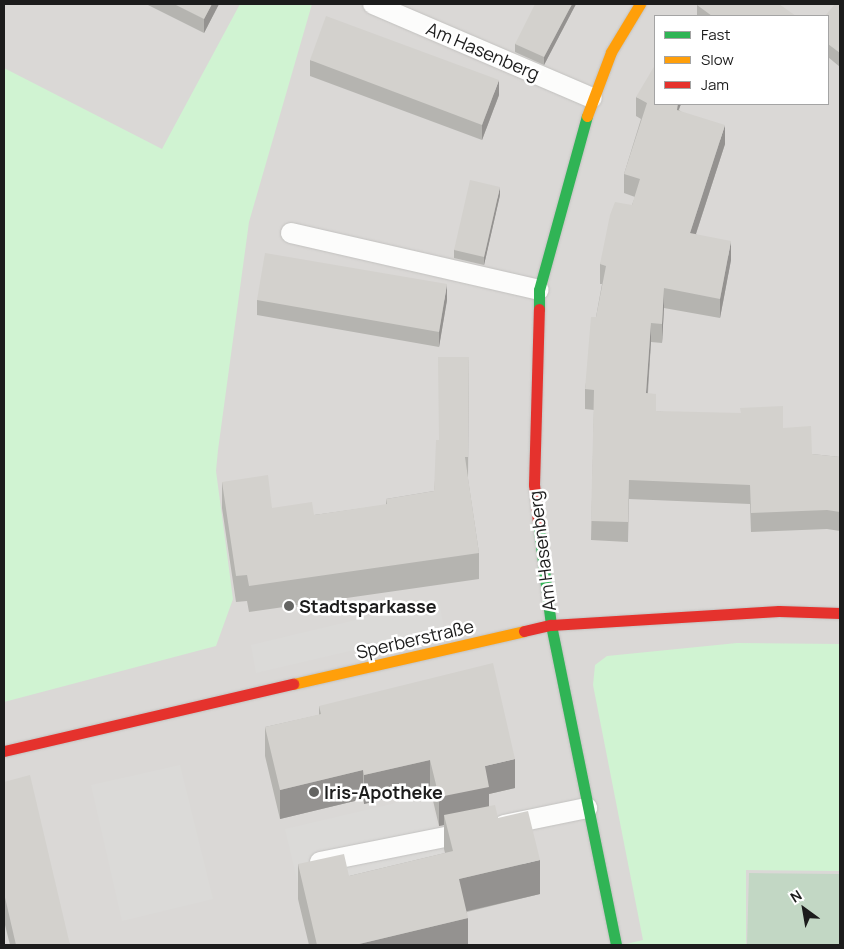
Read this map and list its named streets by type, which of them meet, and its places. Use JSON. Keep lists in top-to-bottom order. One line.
{"streets":{"street":["Am Hasenberg","Sperberstraße"]},"crossings":[["Am Hasenberg","Sperberstraße"]],"places":["Stadtsparkasse","Iris-Apotheke"],"legend":["Fast","Slow","Jam"],"north":"top left"}
